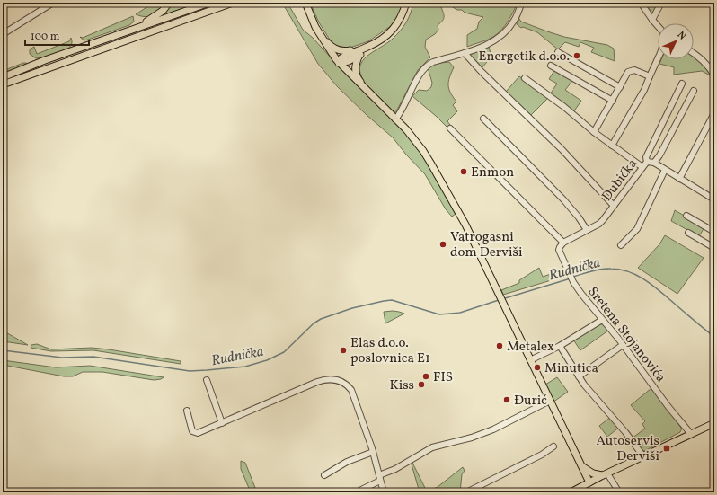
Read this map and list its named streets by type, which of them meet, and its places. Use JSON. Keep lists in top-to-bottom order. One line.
{"streets":{"street":["Dubička","Sretena Stojanovića"]},"crossings":[["Dubička","Sretena Stojanovića"]],"water":["Rudnička"],"places":{"other":["Energetik d.o.o.","Enmon","Vatrogasni dom Derviši","Metalex","Elas d.o.o. poslovnica E1","Minutica","FIS","Kiss","Đurić"],"transit":["Autoservis Derviši"]},"scale_bar":"100 m","north":"top right"}
